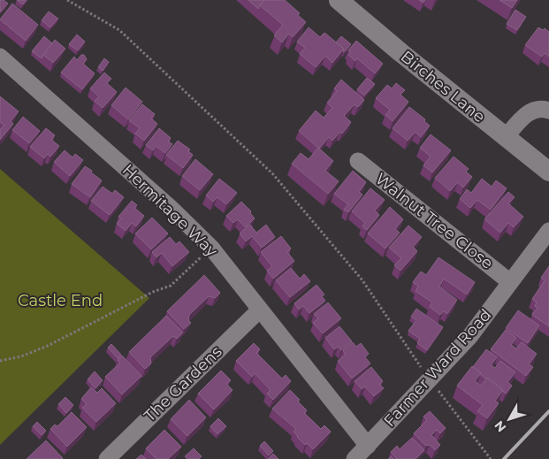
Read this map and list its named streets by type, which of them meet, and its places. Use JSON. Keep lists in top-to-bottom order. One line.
{"streets":{"street":["Birches Lane","Hermitage Way","Walnut Tree Close","Farmer Ward Road","The Gardens"]},"crossings":[["Hermitage Way","Farmer Ward Road"],["Hermitage Way","The Gardens"],["Walnut Tree Close","Farmer Ward Road"]],"parks":["Castle End"],"north":"bottom left"}
